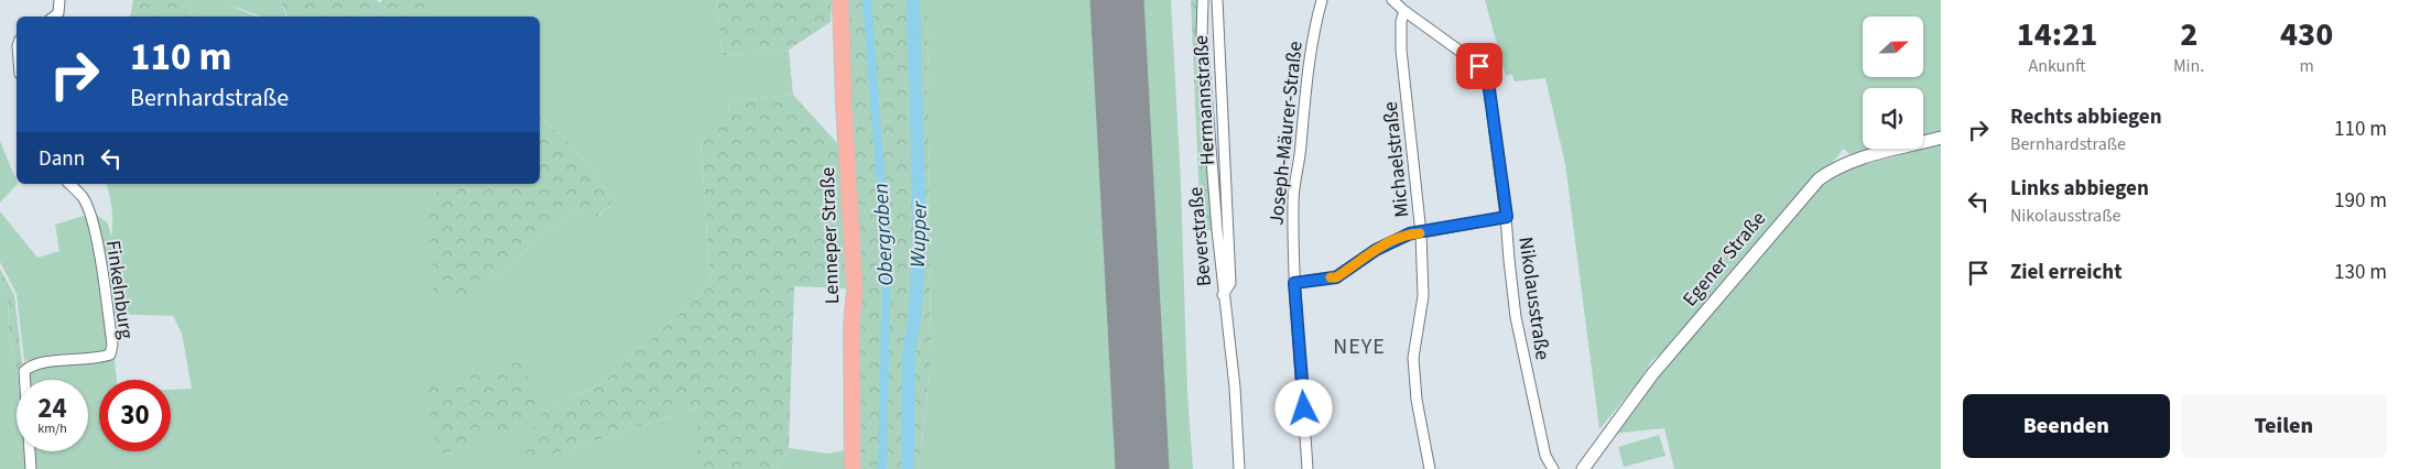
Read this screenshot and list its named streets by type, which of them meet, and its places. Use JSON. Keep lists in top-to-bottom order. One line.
{"streets":{"main road":["Lenneper Straße"],"street":["Hermannstraße","Joseph-Mäurer-Straße","Michaelstraße","Beverstraße","Egener Straße","Finkelnburg","Nikolausstraße"]},"crossings":[["Hermannstraße","Beverstraße"],["Michaelstraße","Nikolausstraße"]],"districts":["NEYE"],"water":["Obergraben","Wupper"],"north":"right","page":{"eta":["14:21","Ankunft","2","Min.","430","m"],"turn":["110 m","Bernhardstraße"],"list":[{"name":"Rechts abbiegen","note":"Bernhardstraße","value":"110 m"},{"name":"Links abbiegen","note":"Nikolausstraße","value":"190 m"},{"name":"Ziel erreicht","value":"130 m"}],"then":"Dann","speed":"24 km/h","limit":"30","buttons":["Beenden","Teilen"]}}
